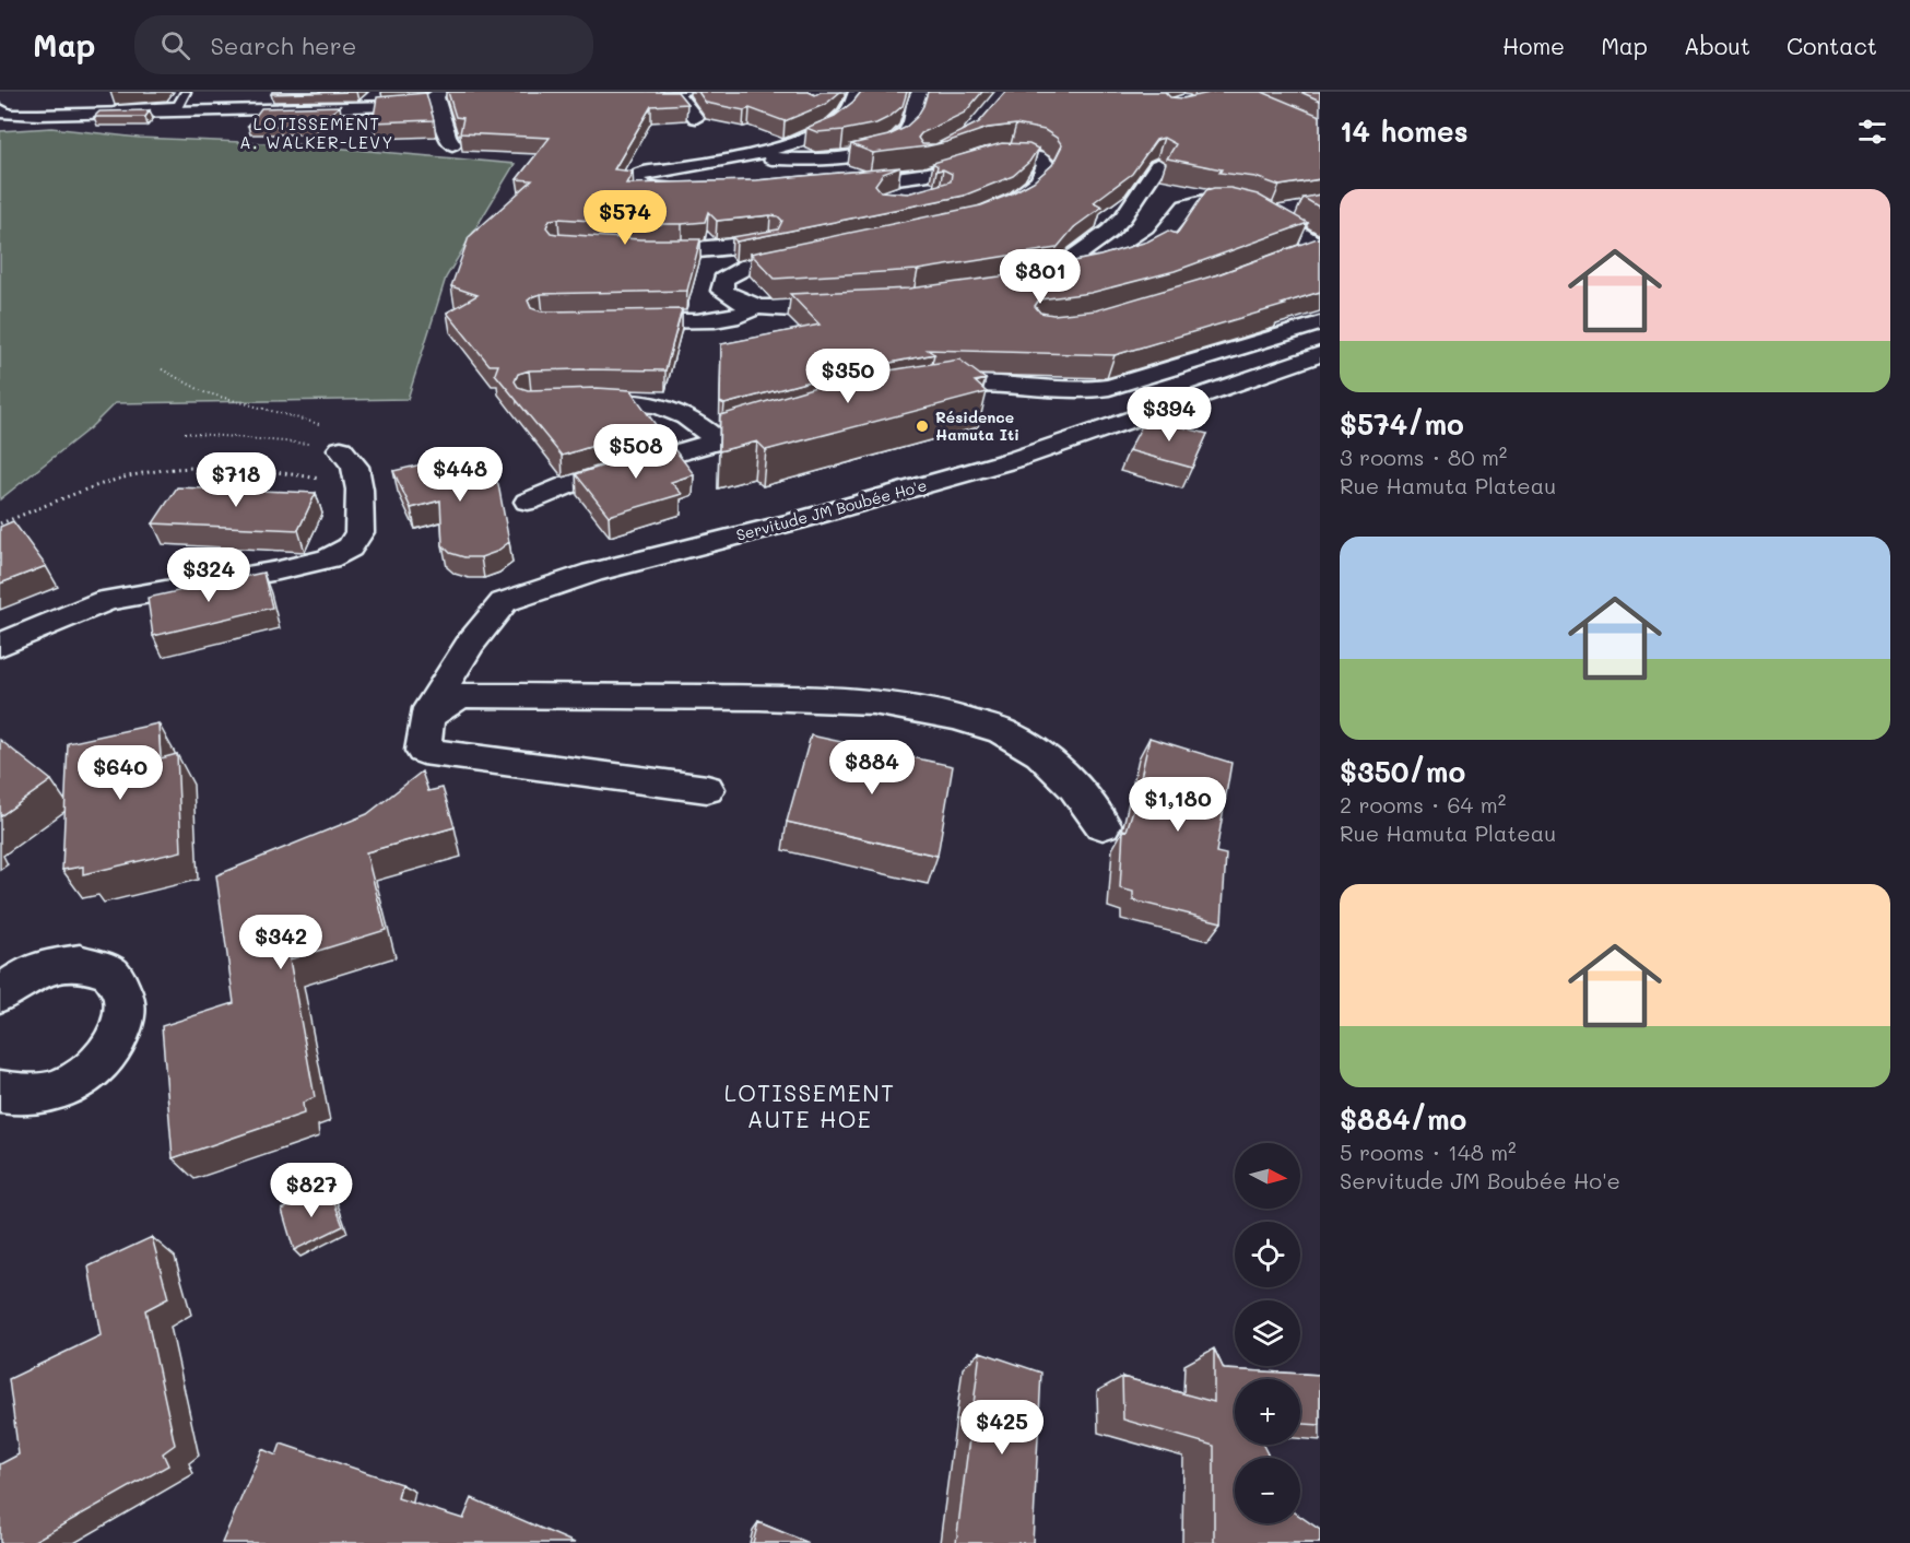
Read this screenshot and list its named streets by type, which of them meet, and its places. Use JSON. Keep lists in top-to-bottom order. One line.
{"streets":{"street":["Servitude JM Boubée Ho'e"]},"districts":["LOTISSEMENT A. WALKER-LEVY","LOTISSEMENT AUTE HOE"],"places":["Résidence Hamuta Iti"],"north":"right","page":{"header":"Map","search":"Search here","nav":["Home","Map","About","Contact"],"heading":"14 homes","list":[{"name":"$574/mo","note":"3 rooms · 80 m² · Rue Hamuta Plateau"},{"name":"$350/mo","note":"2 rooms · 64 m² · Rue Hamuta Plateau"},{"name":"$884/mo","note":"5 rooms · 148 m² · Servitude JM Boubée Ho'e"}],"price":["$574","$801","$350","$394","$508","$448","$718","$324","$884","$640","$1,180","$342","$827","$425"],"map_buttons":["+","−"]}}
